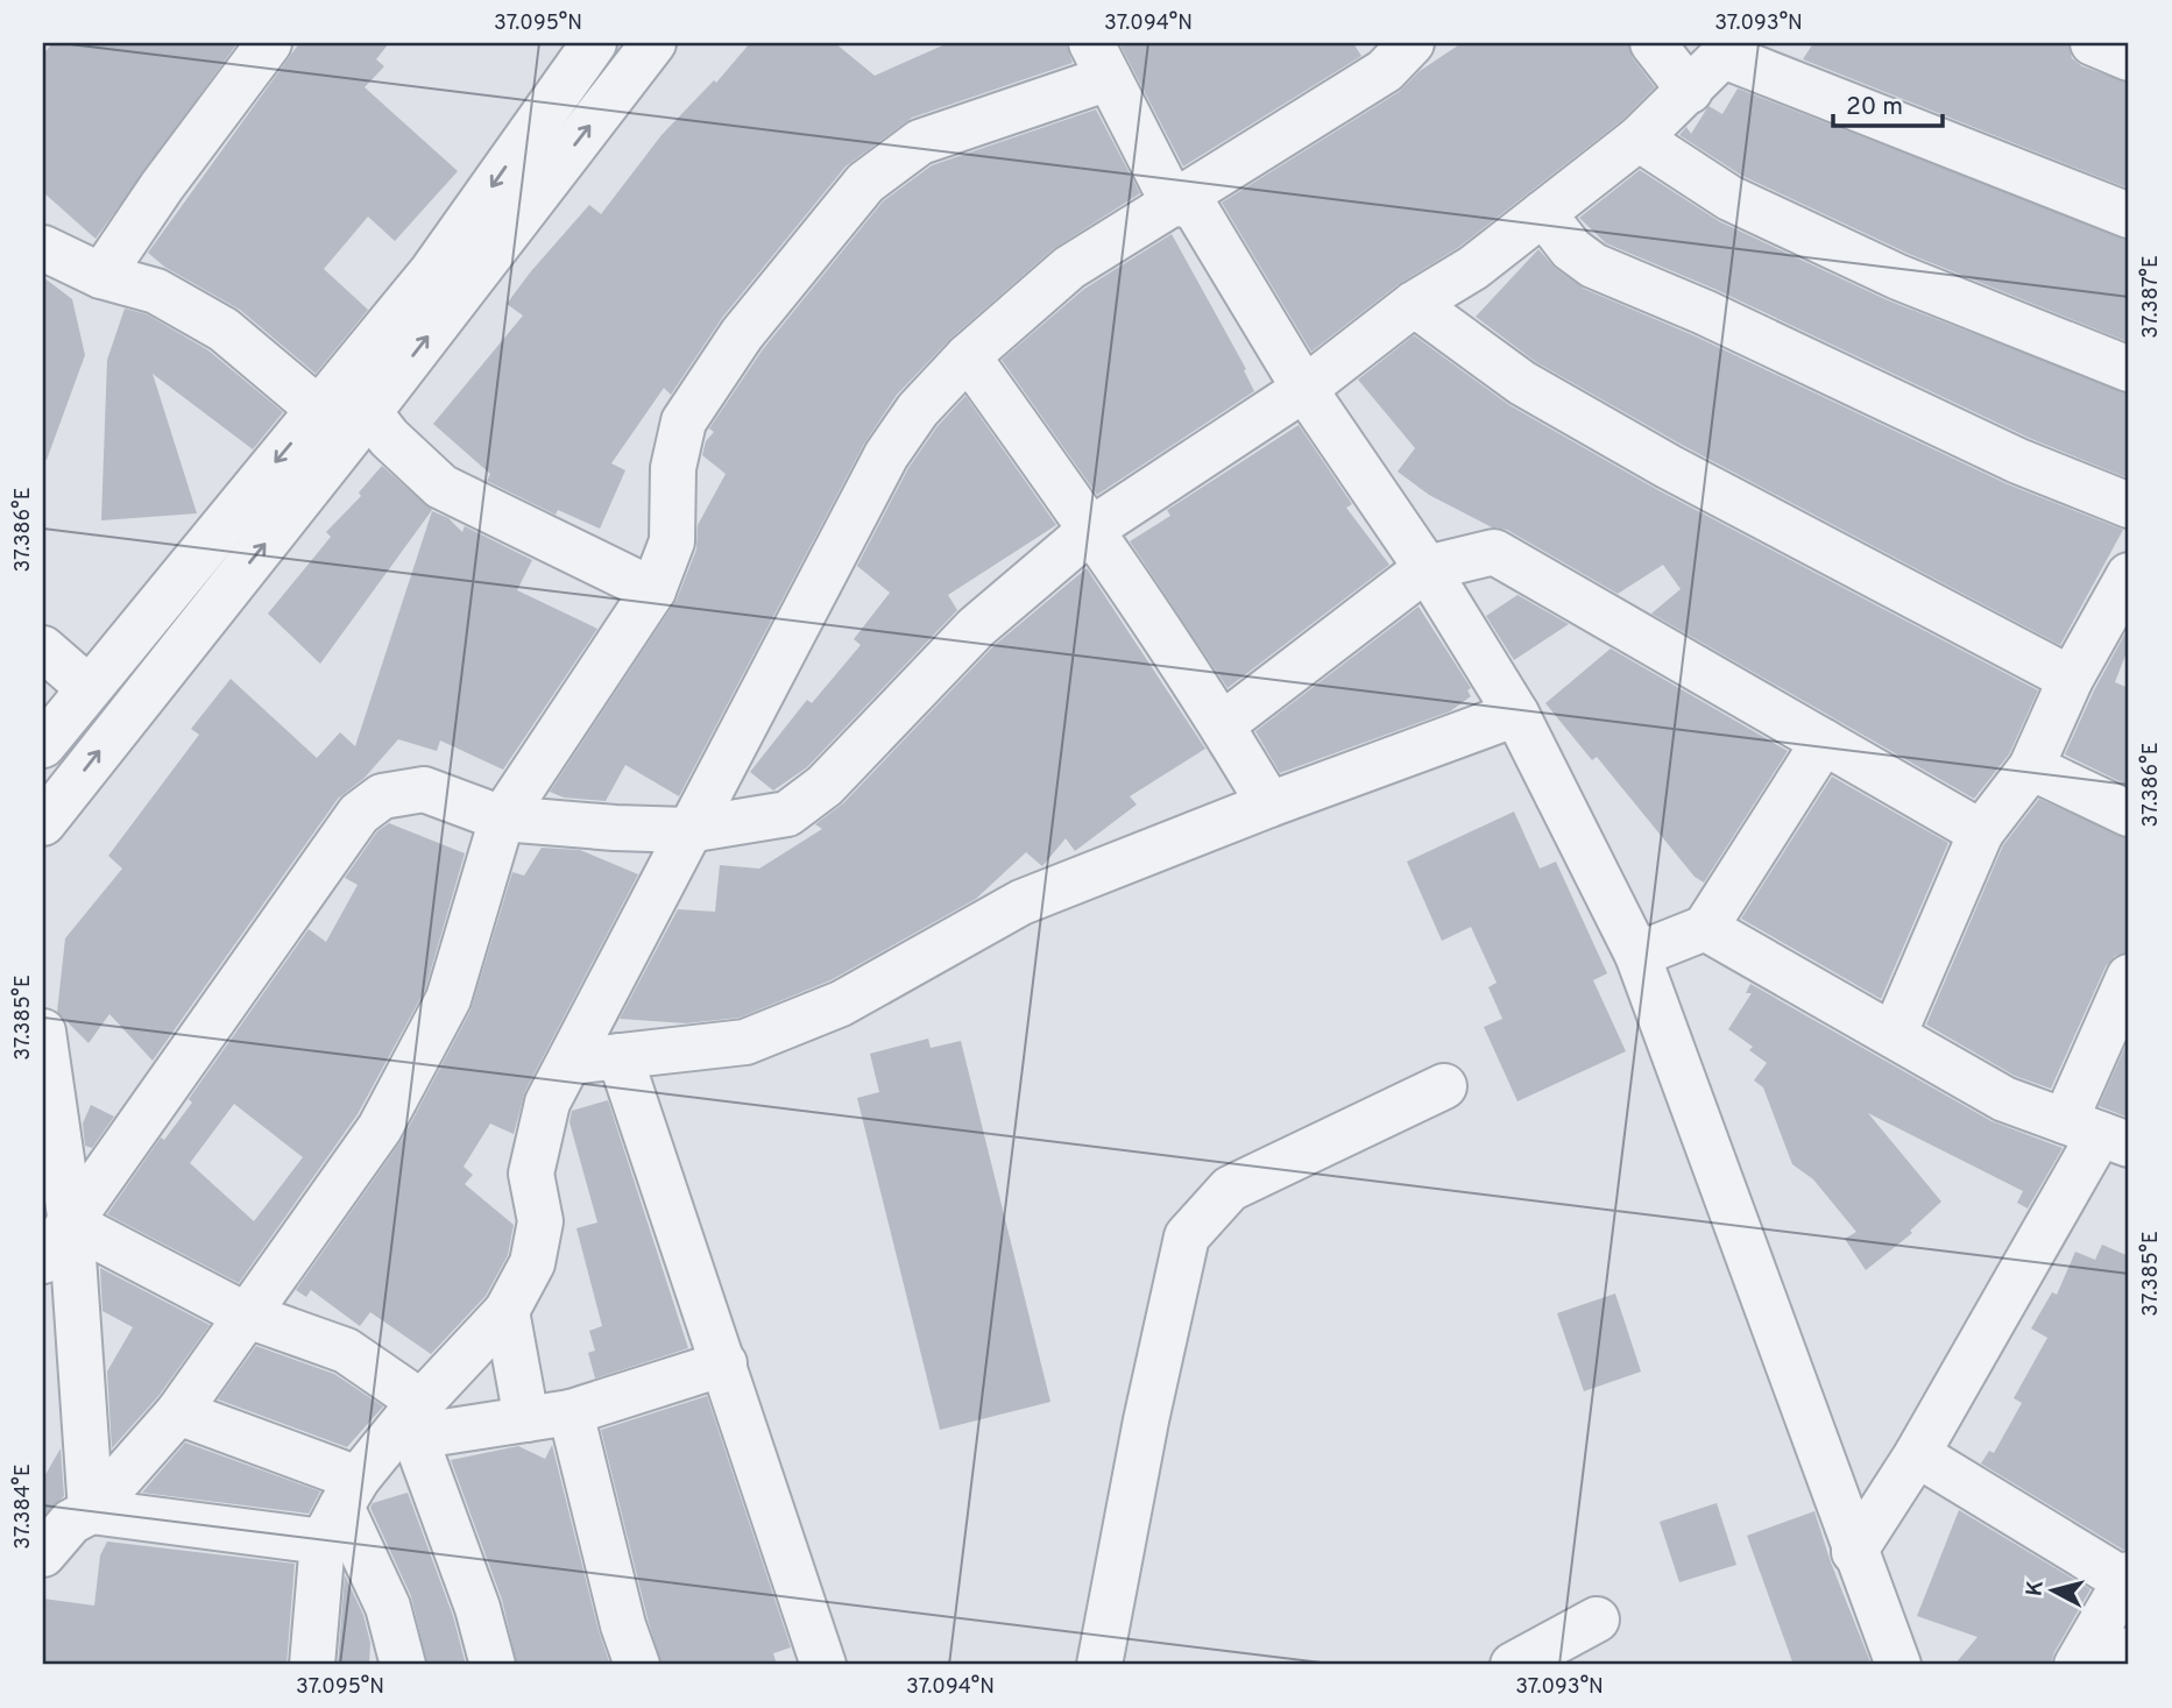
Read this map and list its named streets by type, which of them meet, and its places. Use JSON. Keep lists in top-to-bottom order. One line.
{"scale_bar":"20 m","north":"left","coordinates":["37.095°N","37.094°N","37.093°N","37.387°E","37.386°E","37.385°E","37.384°E"]}
